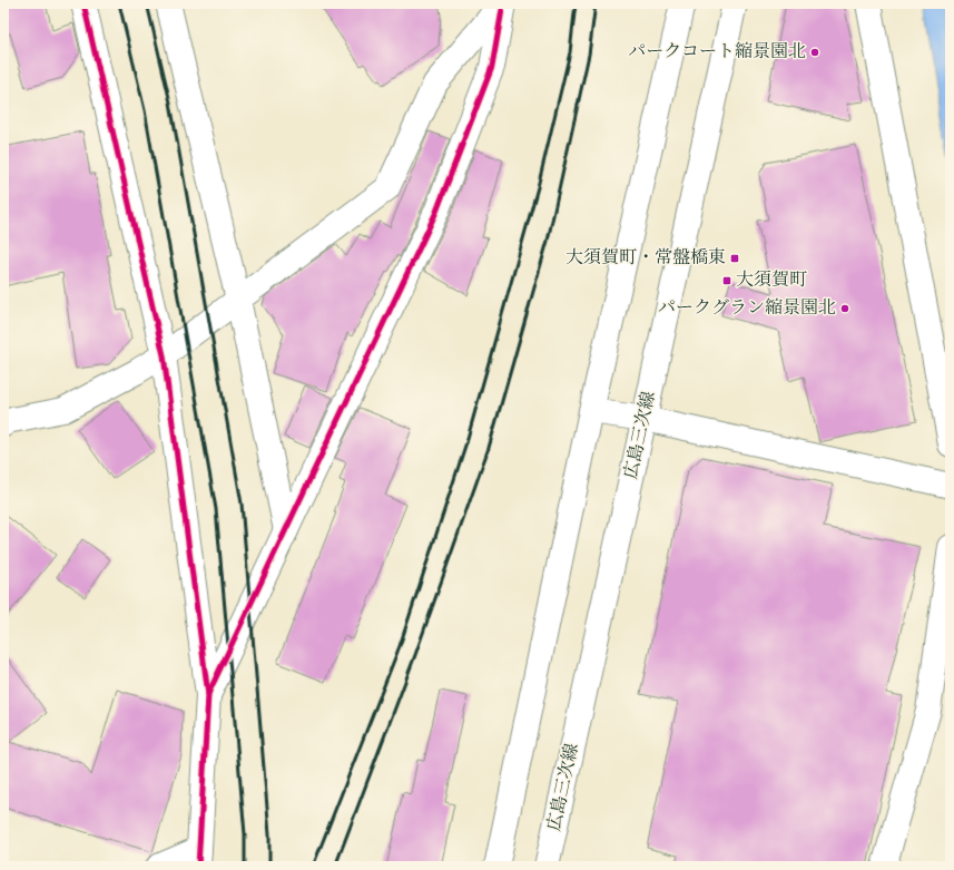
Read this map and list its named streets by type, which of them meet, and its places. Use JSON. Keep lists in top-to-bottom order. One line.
{"streets":{"street":["広島三次線"]},"places":{"other":["パークコート縮景園北","パークグラン縮景園北"],"transit":["大須賀町・常盤橋東","大須賀町"]}}
